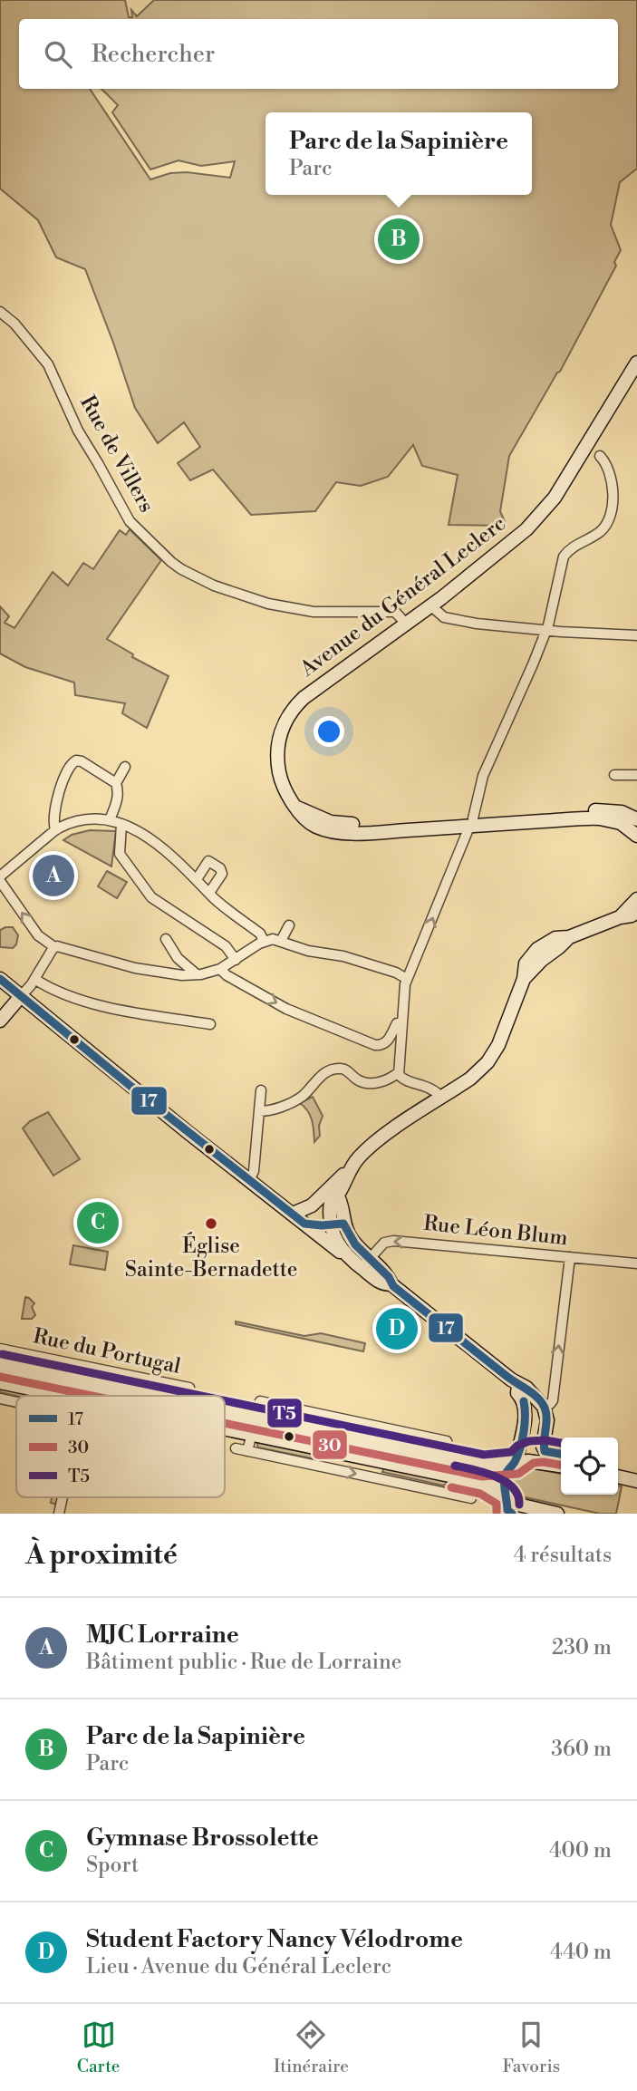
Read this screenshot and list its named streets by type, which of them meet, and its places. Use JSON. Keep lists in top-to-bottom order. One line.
{"streets":{"main road":["Avenue du Général Leclerc"],"street":["Rue de Villers","Rue Léon Blum","Rue du Portugal"]},"crossings":[["Rue de Villers","Avenue du Général Leclerc"]],"one_way":["Rue Léon Blum"],"places":["Église Sainte-Bernadette"],"lines":["transit line 17","transit line T5","transit line 30"],"legend":["17","30","T5"],"page":{"search":"Rechercher","popup":["Parc de la Sapinière","Parc"],"pins":["B","A","C","D"],"heading":["À proximité","4 résultats"],"list":[{"mark":"A","name":"MJC Lorraine","note":"Bâtiment public · Rue de Lorraine","value":"230 m"},{"mark":"B","name":"Parc de la Sapinière","note":"Parc","value":"360 m"},{"mark":"C","name":"Gymnase Brossolette","note":"Sport","value":"400 m"},{"mark":"D","name":"Student Factory Nancy Vélodrome","note":"Lieu · Avenue du Général Leclerc","value":"440 m"}],"nav":["Carte","Itinéraire","Favoris"]}}
